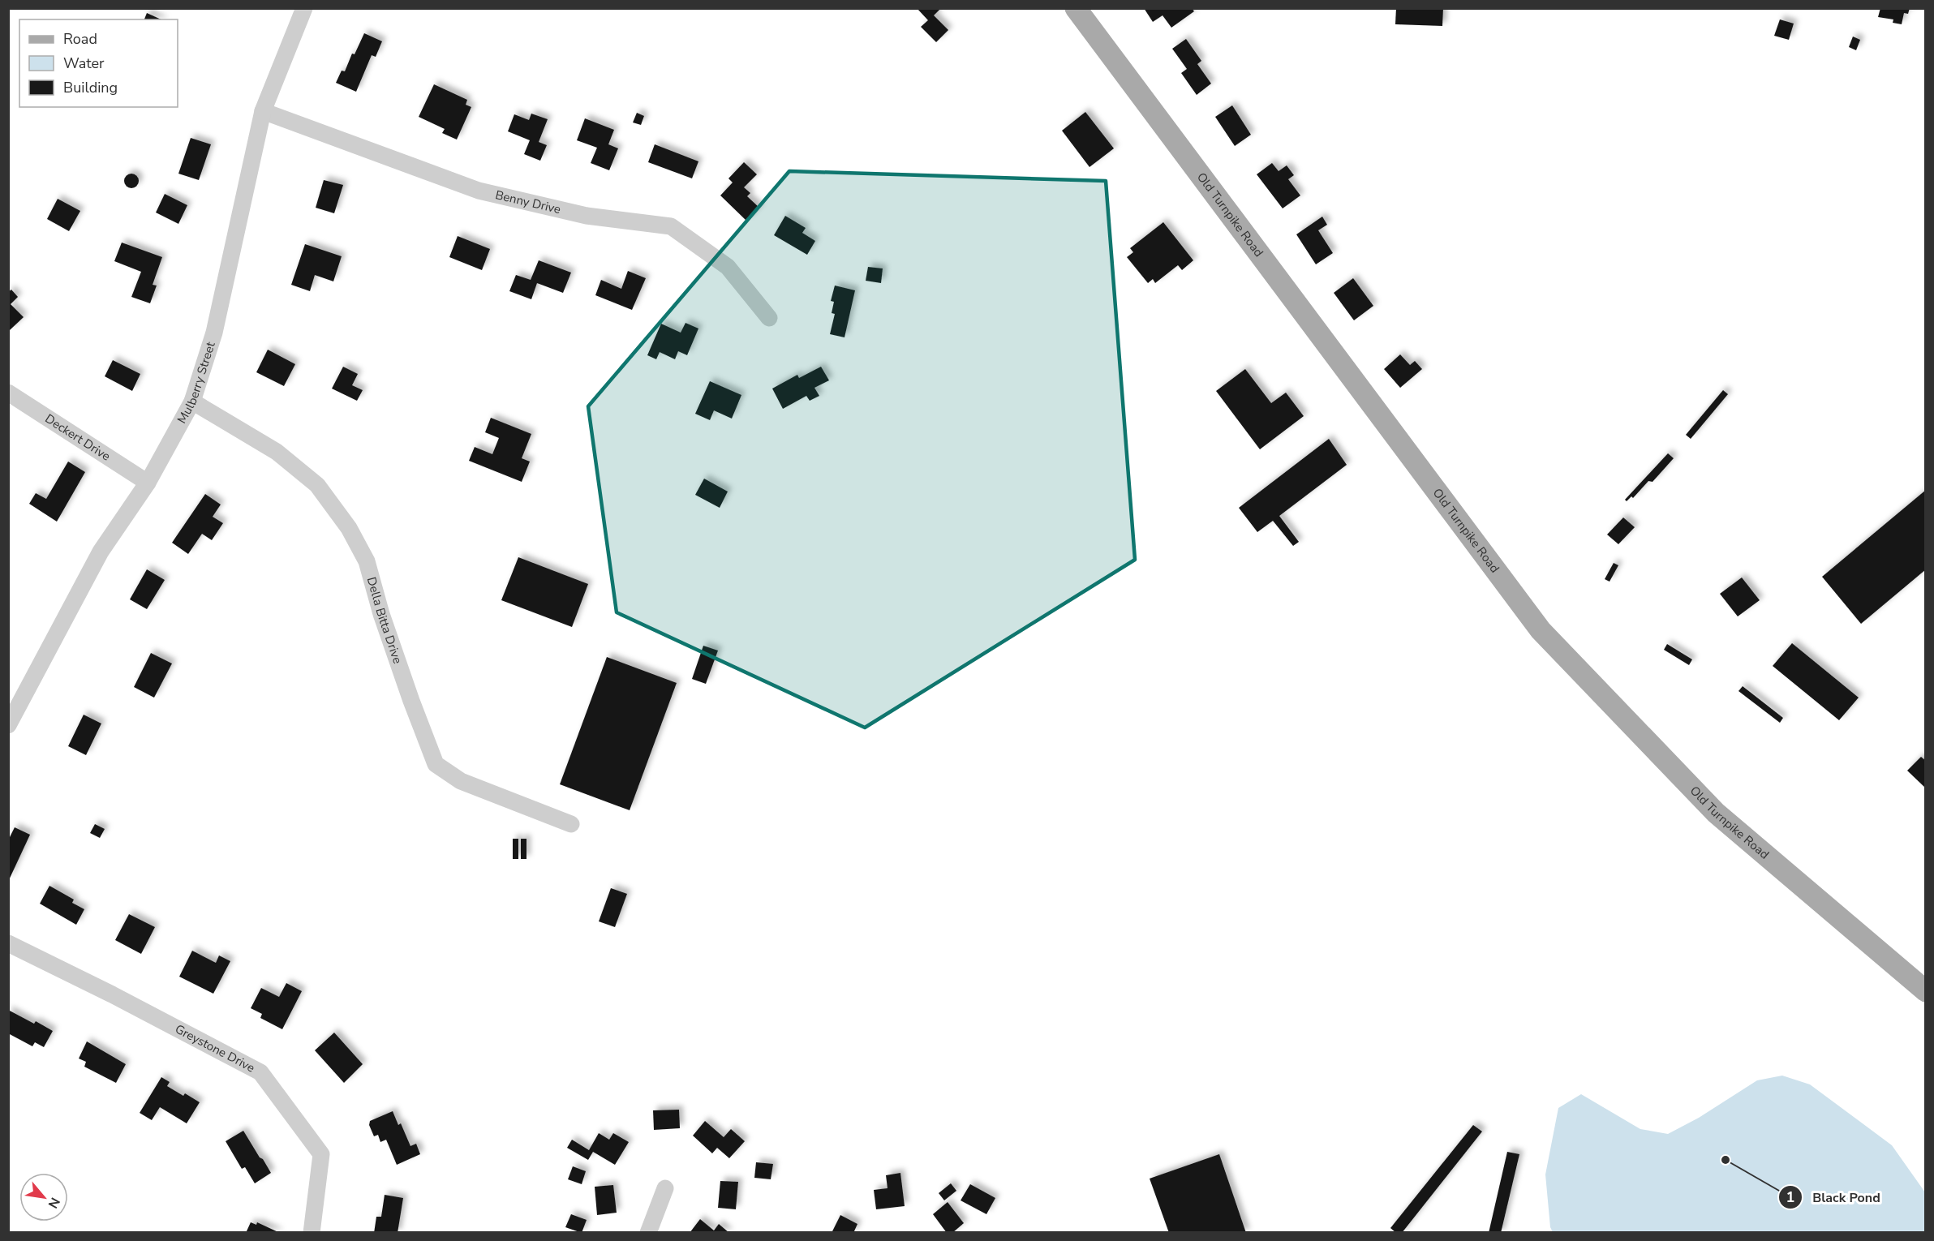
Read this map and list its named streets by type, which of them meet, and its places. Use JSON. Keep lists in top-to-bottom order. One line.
{"streets":{"main road":["Old Turnpike Road"],"street":["Benny Drive","Mulberry Street","Deckert Drive","Della Bitta Drive","Greystone Drive"]},"crossings":[["Benny Drive","Mulberry Street"],["Mulberry Street","Deckert Drive"],["Mulberry Street","Della Bitta Drive"]],"places":["Black Pond"],"legend":["Road","Water","Building"],"north":"bottom right"}
